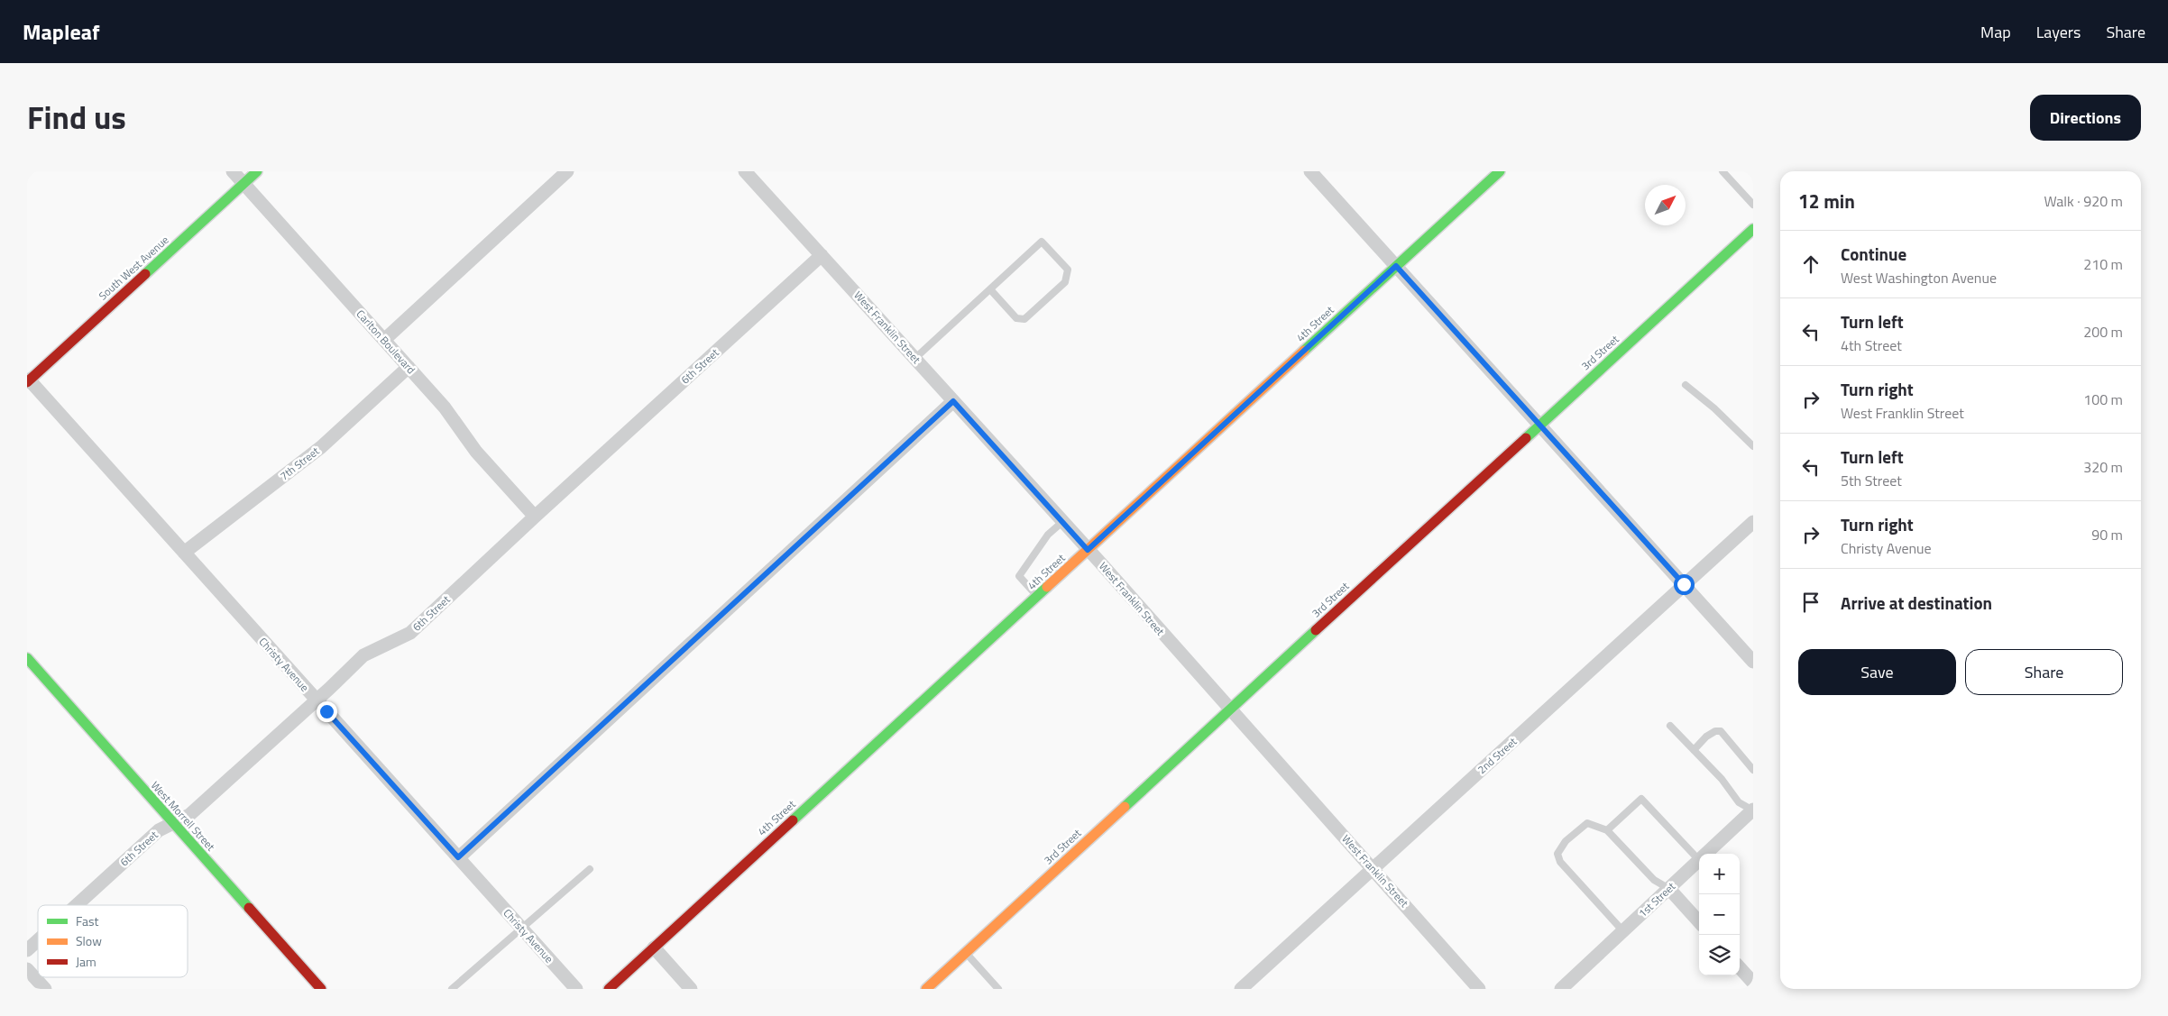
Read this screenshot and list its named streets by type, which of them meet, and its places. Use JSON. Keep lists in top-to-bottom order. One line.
{"streets":{"street":["South West Avenue","4th Street","West Franklin Street","Carlton Boulevard","3rd Street","6th Street","7th Street","Christy Avenue","2nd Street","West Morrell Street","1st Street"]},"crossings":[["South West Avenue","Carlton Boulevard"],["South West Avenue","Christy Avenue"],["4th Street","West Franklin Street"],["West Franklin Street","3rd Street"],["West Franklin Street","6th Street"],["West Franklin Street","2nd Street"],["Carlton Boulevard","6th Street"],["Carlton Boulevard","7th Street"],["6th Street","Christy Avenue"],["6th Street","West Morrell Street"],["7th Street","Christy Avenue"]],"legend":["Fast","Slow","Jam"],"north":"top right","page":{"header":"Mapleaf","nav":["Map","Layers","Share"],"title":"Find us","buttons":["Directions",["Save","Share"]],"heading":["12 min","Walk · 920 m"],"list":[["Continue","West Washington Avenue","210 m"],["Turn left","4th Street","200 m"],["Turn right","West Franklin Street","100 m"],["Turn left","5th Street","320 m"],["Turn right","Christy Avenue","90 m"],"Arrive at destination"],"map_buttons":["+","−"]}}
